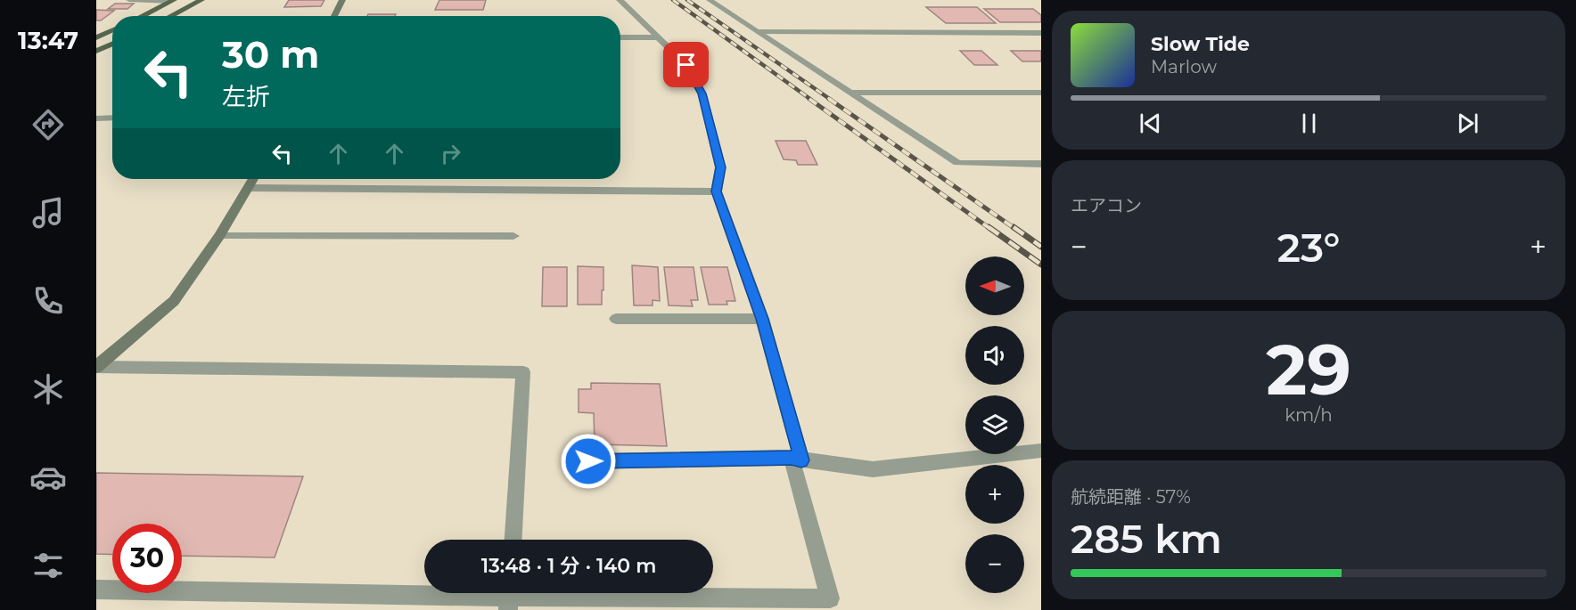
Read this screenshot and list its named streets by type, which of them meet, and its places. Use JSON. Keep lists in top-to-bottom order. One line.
{"north":"left","page":{"tabs":"13:47","turn":["30 m","左折"],"song":["Slow Tide","Marlow"],"tile":["エアコン",["29","km/h"],["航続距離 · 57%","285 km"]],"heat":["−","23°","+"],"map_buttons":["+","−"],"limit":"30","trip":"13:48 · 1 分 · 140 m"}}
